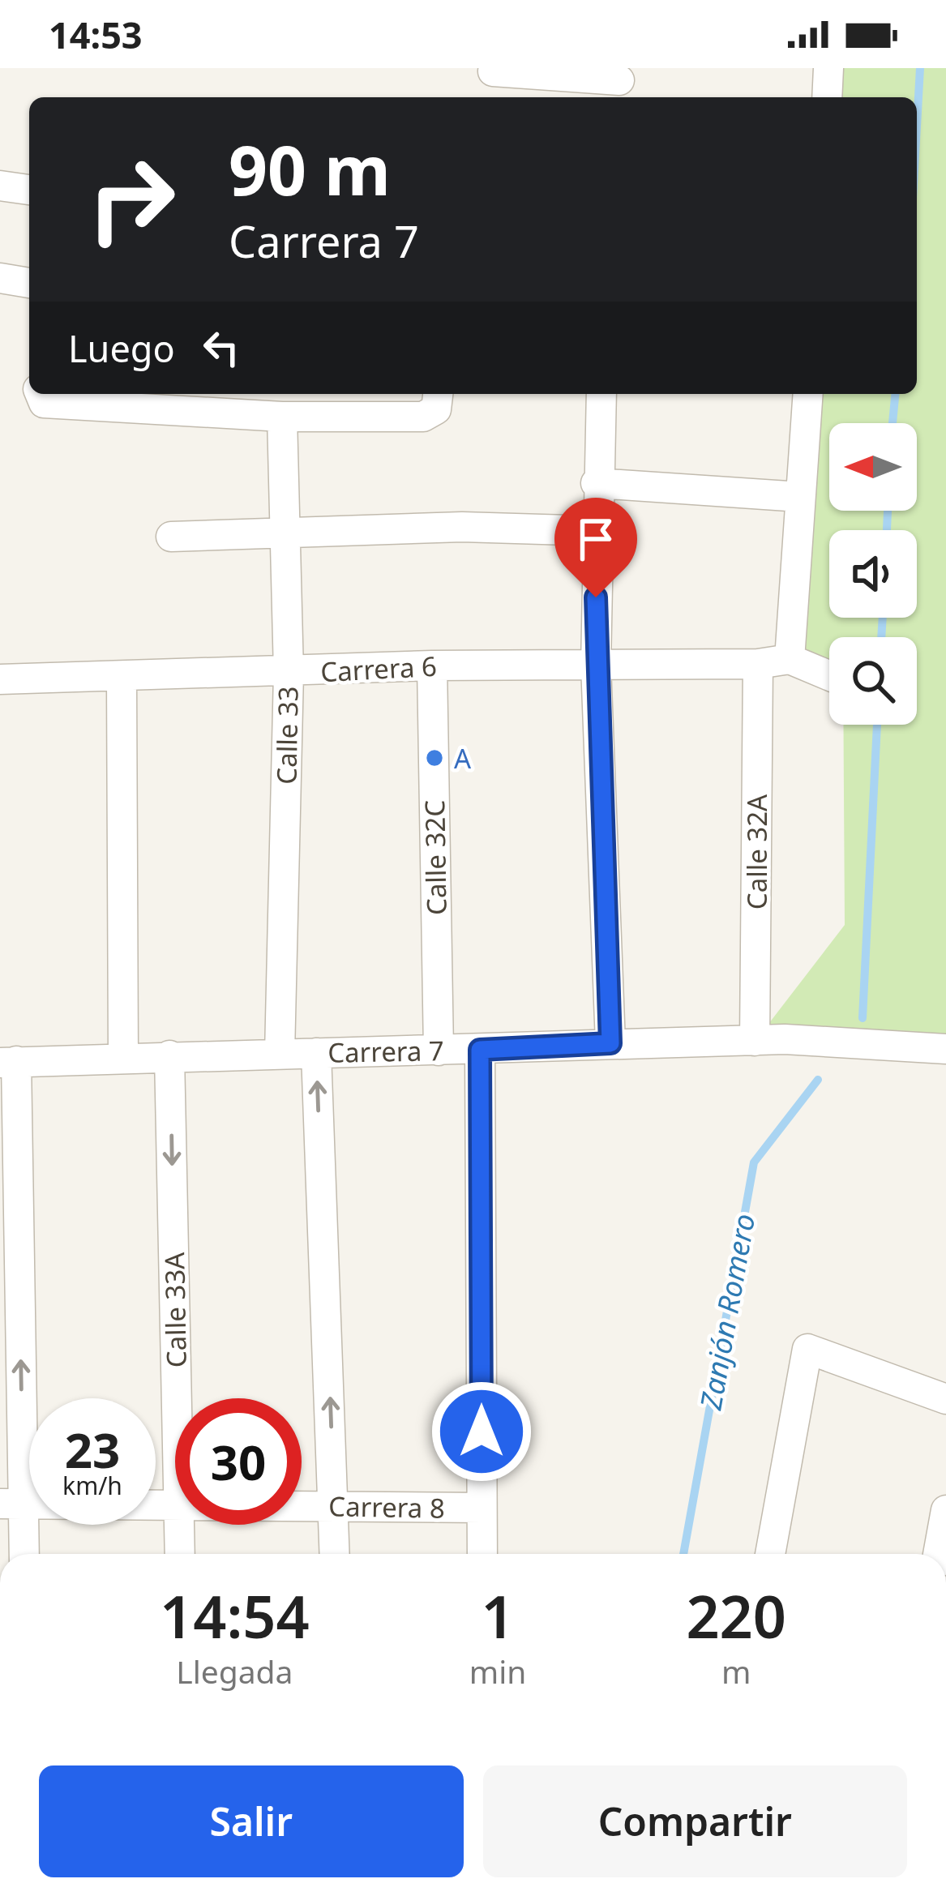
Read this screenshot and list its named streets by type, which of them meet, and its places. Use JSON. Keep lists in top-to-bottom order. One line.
{"streets":{"street":["Carrera 6","Calle 33","Calle 32A","Calle 32C","Carrera 7","Calle 33A","Carrera 8"]},"crossings":[["Carrera 6","Calle 33"],["Carrera 6","Calle 32A"],["Carrera 6","Calle 32C"],["Calle 33","Carrera 7"],["Calle 32A","Carrera 7"],["Calle 32C","Carrera 7"],["Carrera 7","Calle 33A"]],"water":["Zanjón Romero"],"places":["A"],"north":"left","page":{"status":"14:53","turn":["90 m","Carrera 7"],"then":"Luego","speed":"23 km/h","limit":"30","eta":["14:54","Llegada","1","min","220","m"],"buttons":["Salir","Compartir"]}}
